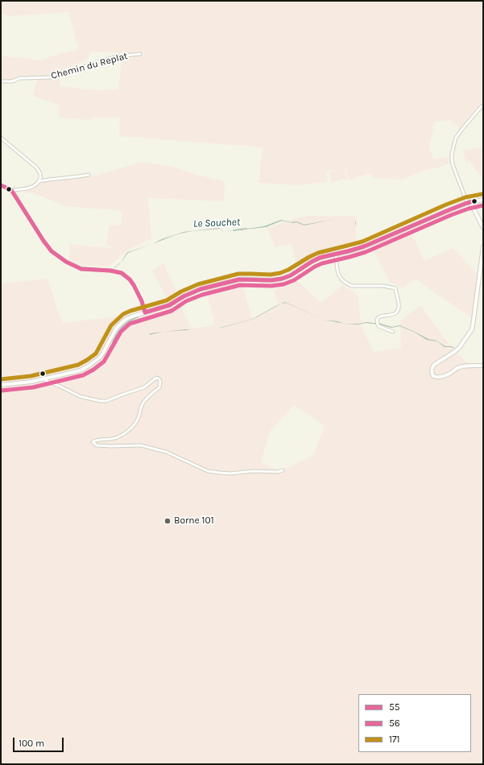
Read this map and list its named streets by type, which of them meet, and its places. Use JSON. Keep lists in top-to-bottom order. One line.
{"streets":{"street":["Chemin du Replat"]},"water":["Le Souchet"],"places":["Borne 101"],"lines":["transit line 55","transit line 171","transit line 56"],"legend":["55","56","171"],"scale_bar":"100 m"}
